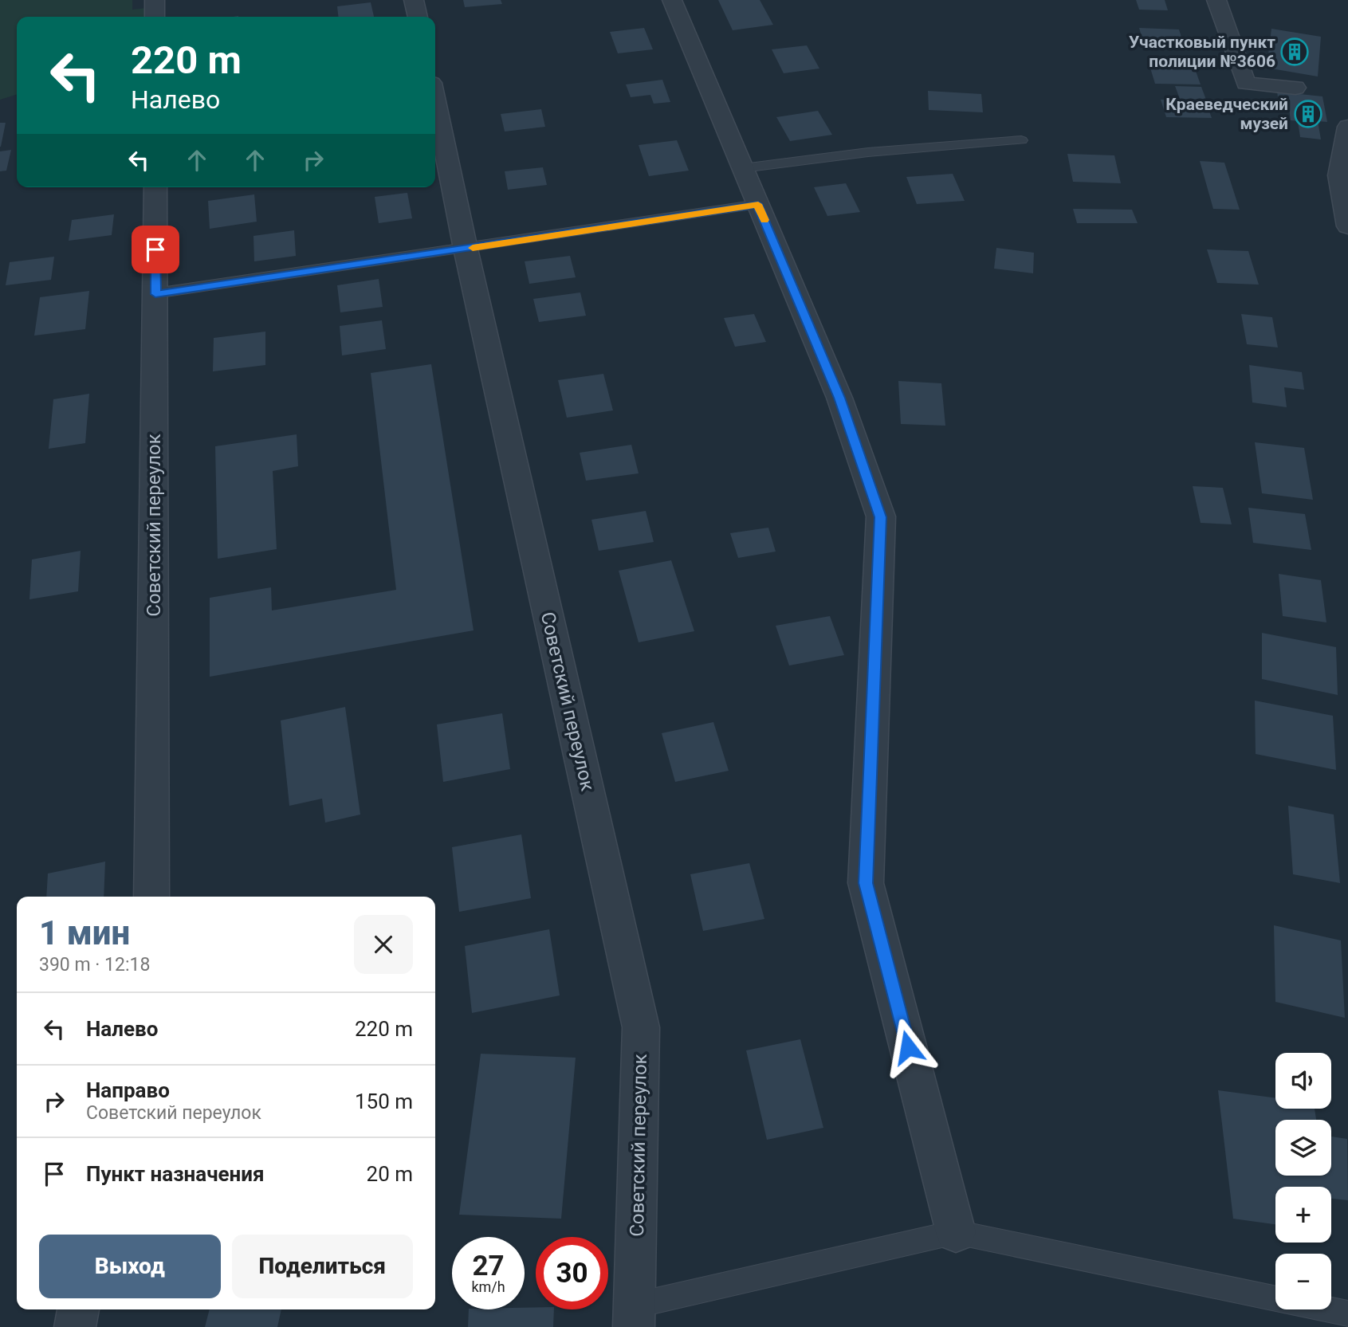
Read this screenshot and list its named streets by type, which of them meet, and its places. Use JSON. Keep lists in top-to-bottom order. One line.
{"streets":{"street":["Советский переулок"]},"places":{"building":["Участковый пункт полиции №3606","Краеведческий музей"]},"page":{"turn":["220 m","Налево"],"heading":["1 мин","390 m · 12:18"],"list":[{"name":"Налево","value":"220 m"},{"name":"Направо","note":"Советский переулок","value":"150 m"},{"name":"Пункт назначения","value":"20 m"}],"map_buttons":["+","−"],"buttons":["Выход","Поделиться"],"speed":"27 km/h","limit":"30"}}
